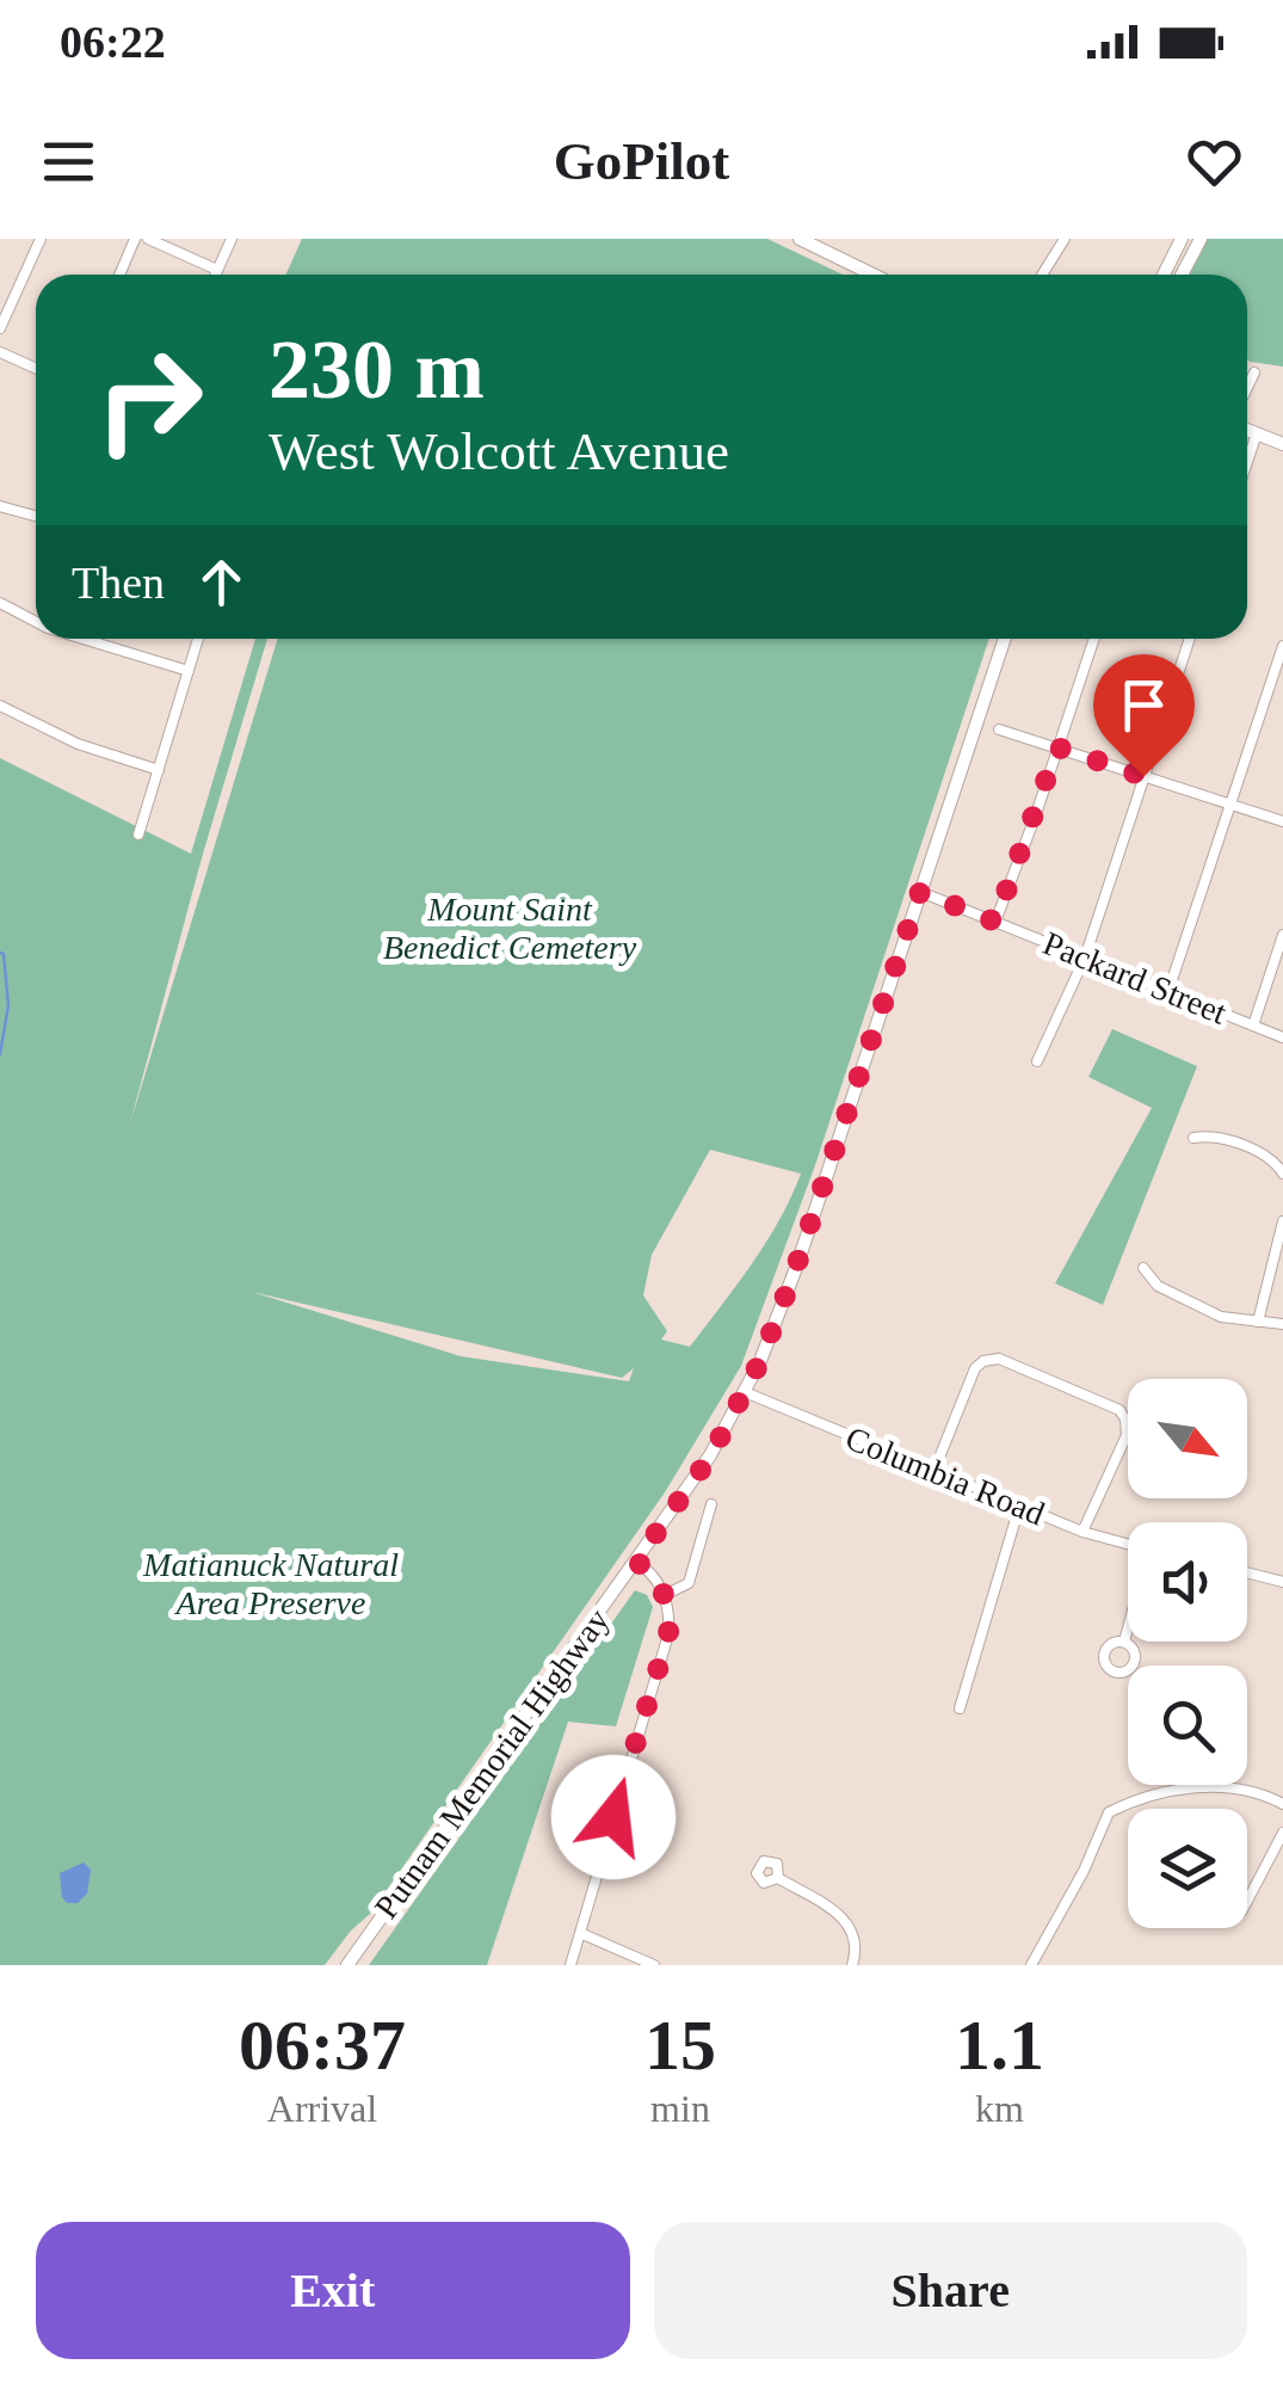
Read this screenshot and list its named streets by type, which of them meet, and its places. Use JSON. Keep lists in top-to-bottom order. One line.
{"streets":{"main road":["Putnam Memorial Highway"],"street":["Packard Street","Columbia Road"]},"crossings":[["Packard Street","Putnam Memorial Highway"],["Columbia Road","Putnam Memorial Highway"]],"parks":["Mount Saint Benedict Cemetery","Matianuck Natural Area Preserve"],"north":"bottom right","page":{"status":"06:22","header":"GoPilot","turn":["230 m","West Wolcott Avenue"],"then":"Then","eta":["06:37","Arrival","15","min","1.1","km"],"buttons":["Exit","Share"]}}
